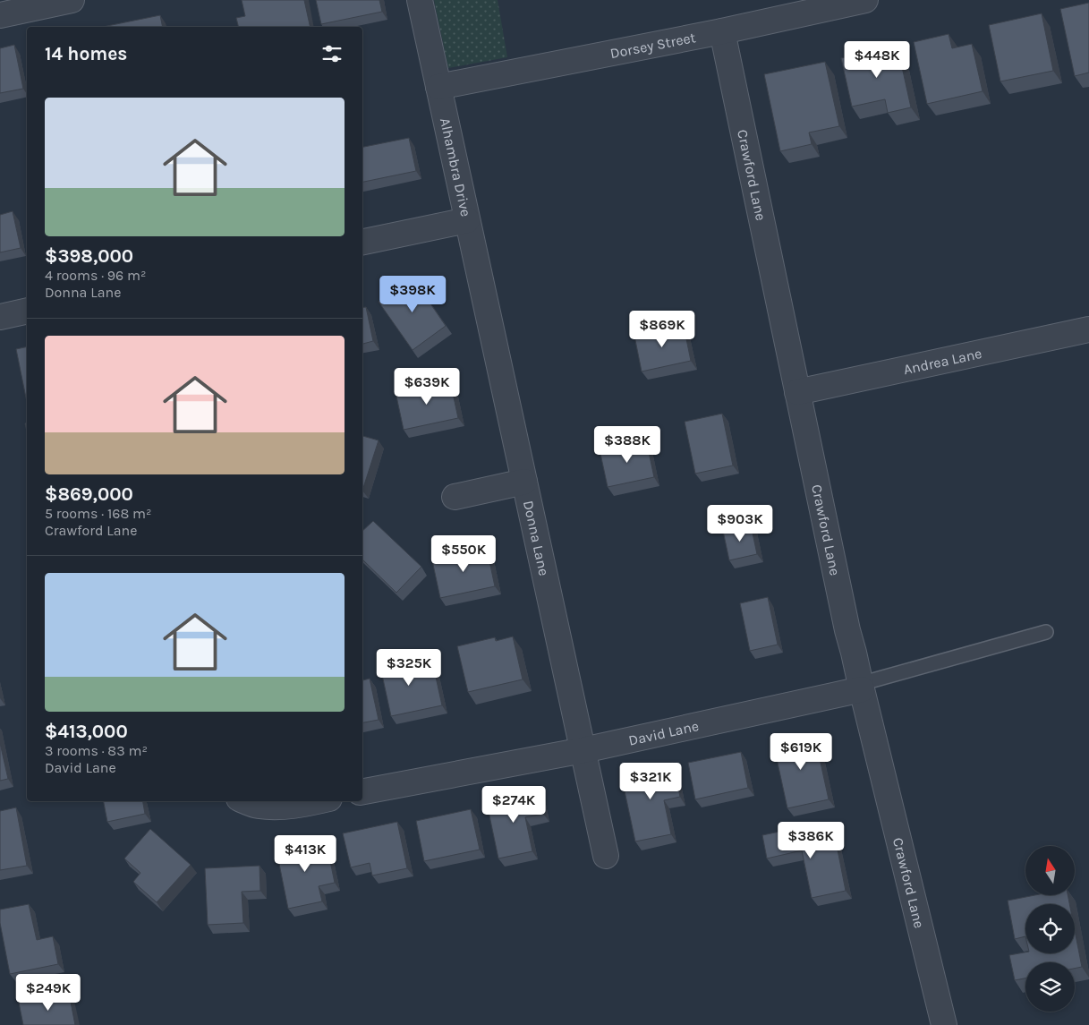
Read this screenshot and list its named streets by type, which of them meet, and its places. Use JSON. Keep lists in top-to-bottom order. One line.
{"streets":{"street":["Dorsey Street","Alhambra Drive","Crawford Lane","Andrea Lane","Donna Lane","David Lane"]},"crossings":[["Dorsey Street","Alhambra Drive"],["Dorsey Street","Crawford Lane"],["Alhambra Drive","Donna Lane"],["Crawford Lane","Andrea Lane"],["Crawford Lane","David Lane"],["Donna Lane","David Lane"]],"north":"top","page":{"heading":"14 homes","price":["$448K","$398K","$869K","$639K","$388K","$903K","$550K","$325K","$619K","$321K","$274K","$386K","$413K","$249K"],"list":[{"name":"$398,000","note":"4 rooms · 96 m² · Donna Lane"},{"name":"$869,000","note":"5 rooms · 168 m² · Crawford Lane"},{"name":"$413,000","note":"3 rooms · 83 m² · David Lane"}]}}
